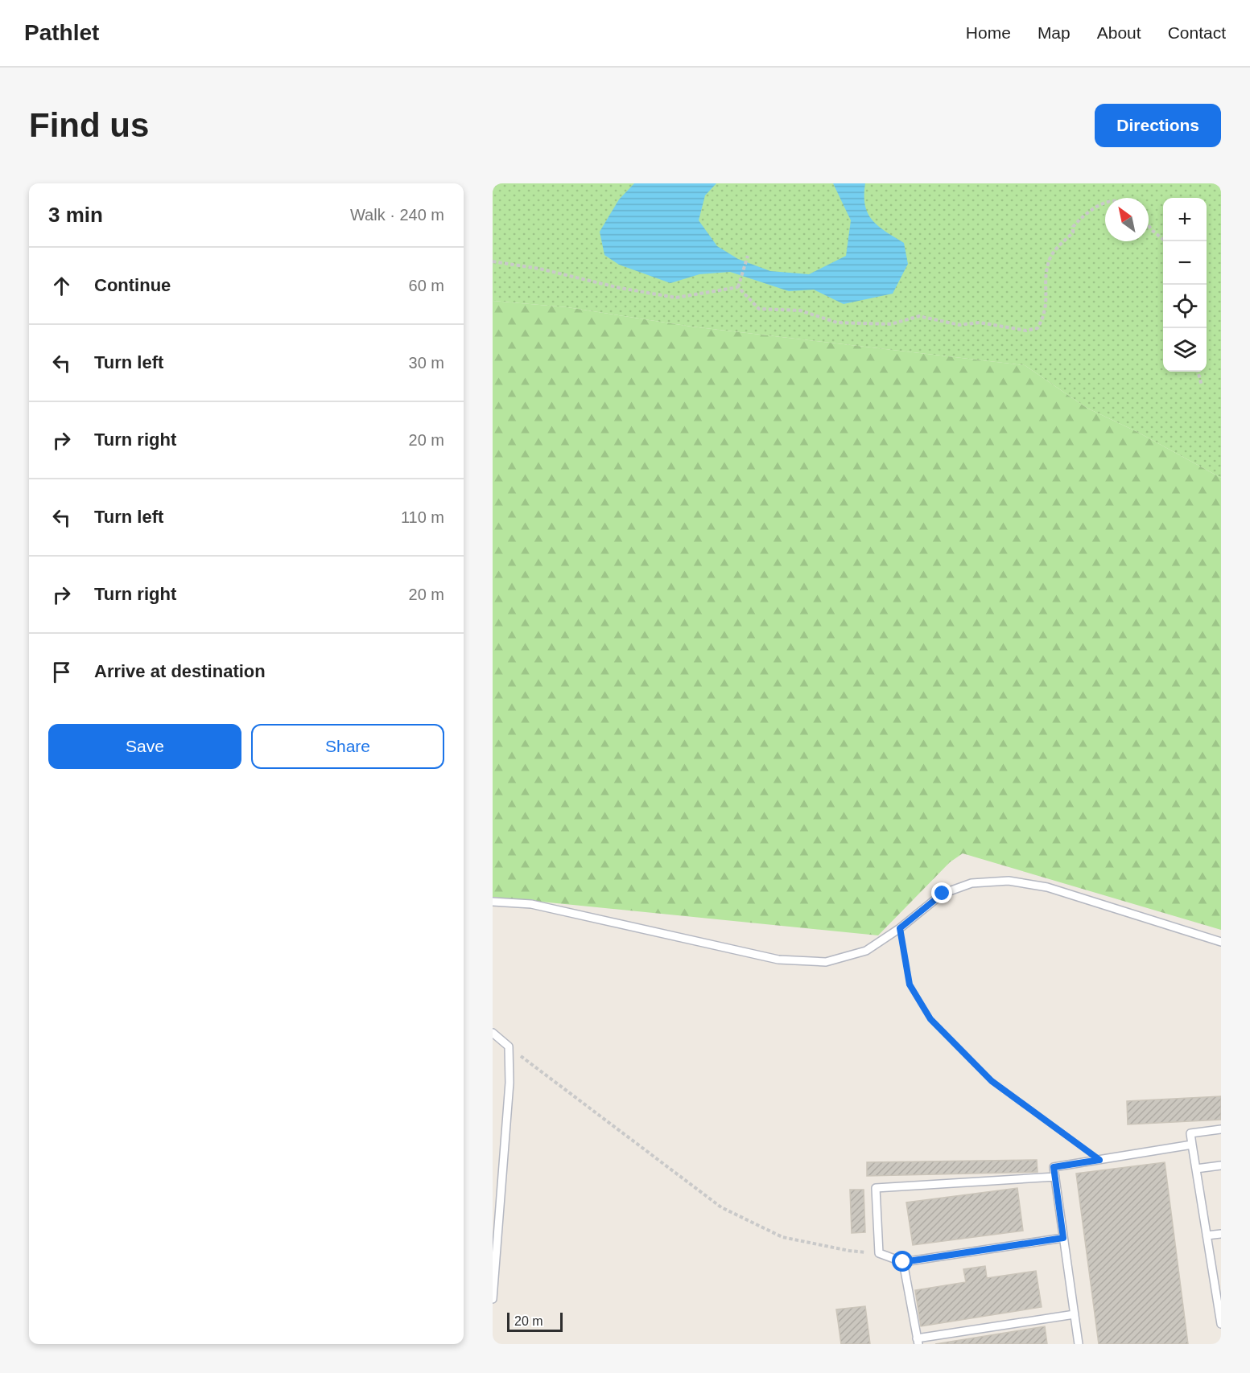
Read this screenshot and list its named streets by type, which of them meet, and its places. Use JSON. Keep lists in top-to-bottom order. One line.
{"scale_bar":"20 m","north":"top left","page":{"header":"Pathlet","nav":["Home","Map","About","Contact"],"buttons":["Directions",["Save","Share"]],"title":"Find us","heading":["3 min","Walk · 240 m"],"map_buttons":["+","−"],"list":[["Continue","60 m"],["Turn left","30 m"],["Turn right","20 m"],["Turn left","110 m"],["Turn right","20 m"],"Arrive at destination"],"scale":"20 m"}}
